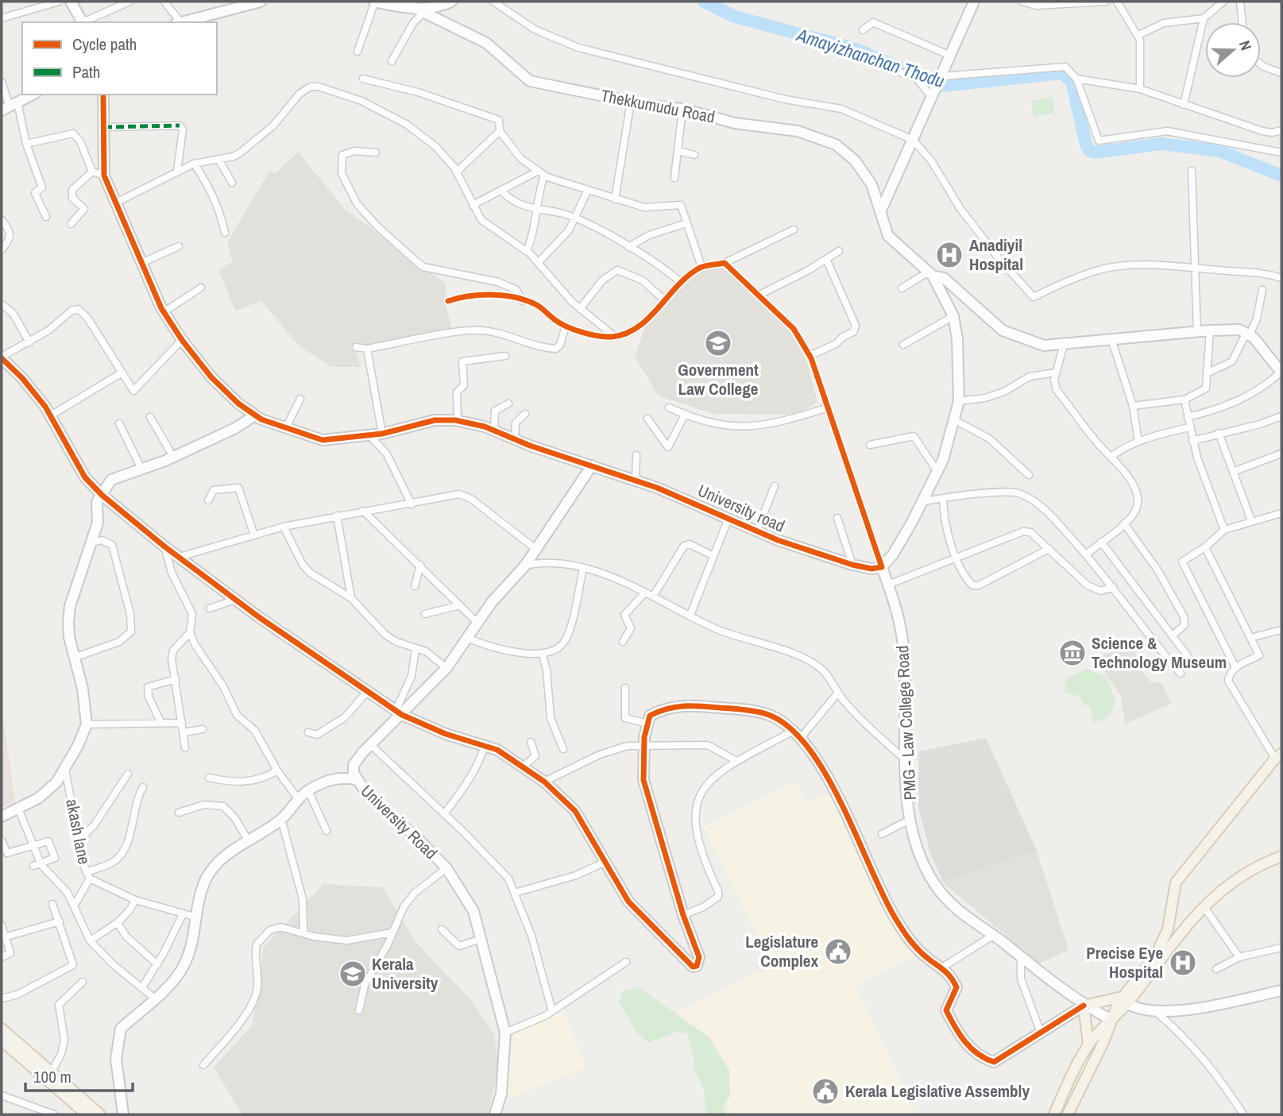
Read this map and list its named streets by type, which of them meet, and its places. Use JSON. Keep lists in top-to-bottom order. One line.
{"streets":{"street":["Thekkumudu Road","University road","PMG - Law College Road","University Road","akash lane"]},"crossings":[["University road","PMG - Law College Road"],["University road","University Road"]],"water":["Amayizhanchan Thodu"],"places":{"hospital":["Anadiyil Hospital","Precise Eye Hospital"],"school or university":["Government Law College","Kerala University"],"museum":["Science & Technology Museum"],"public building":["Legislature Complex","Kerala Legislative Assembly"]},"legend":["Cycle path","Path"],"scale_bar":"100 m","north":"right"}
